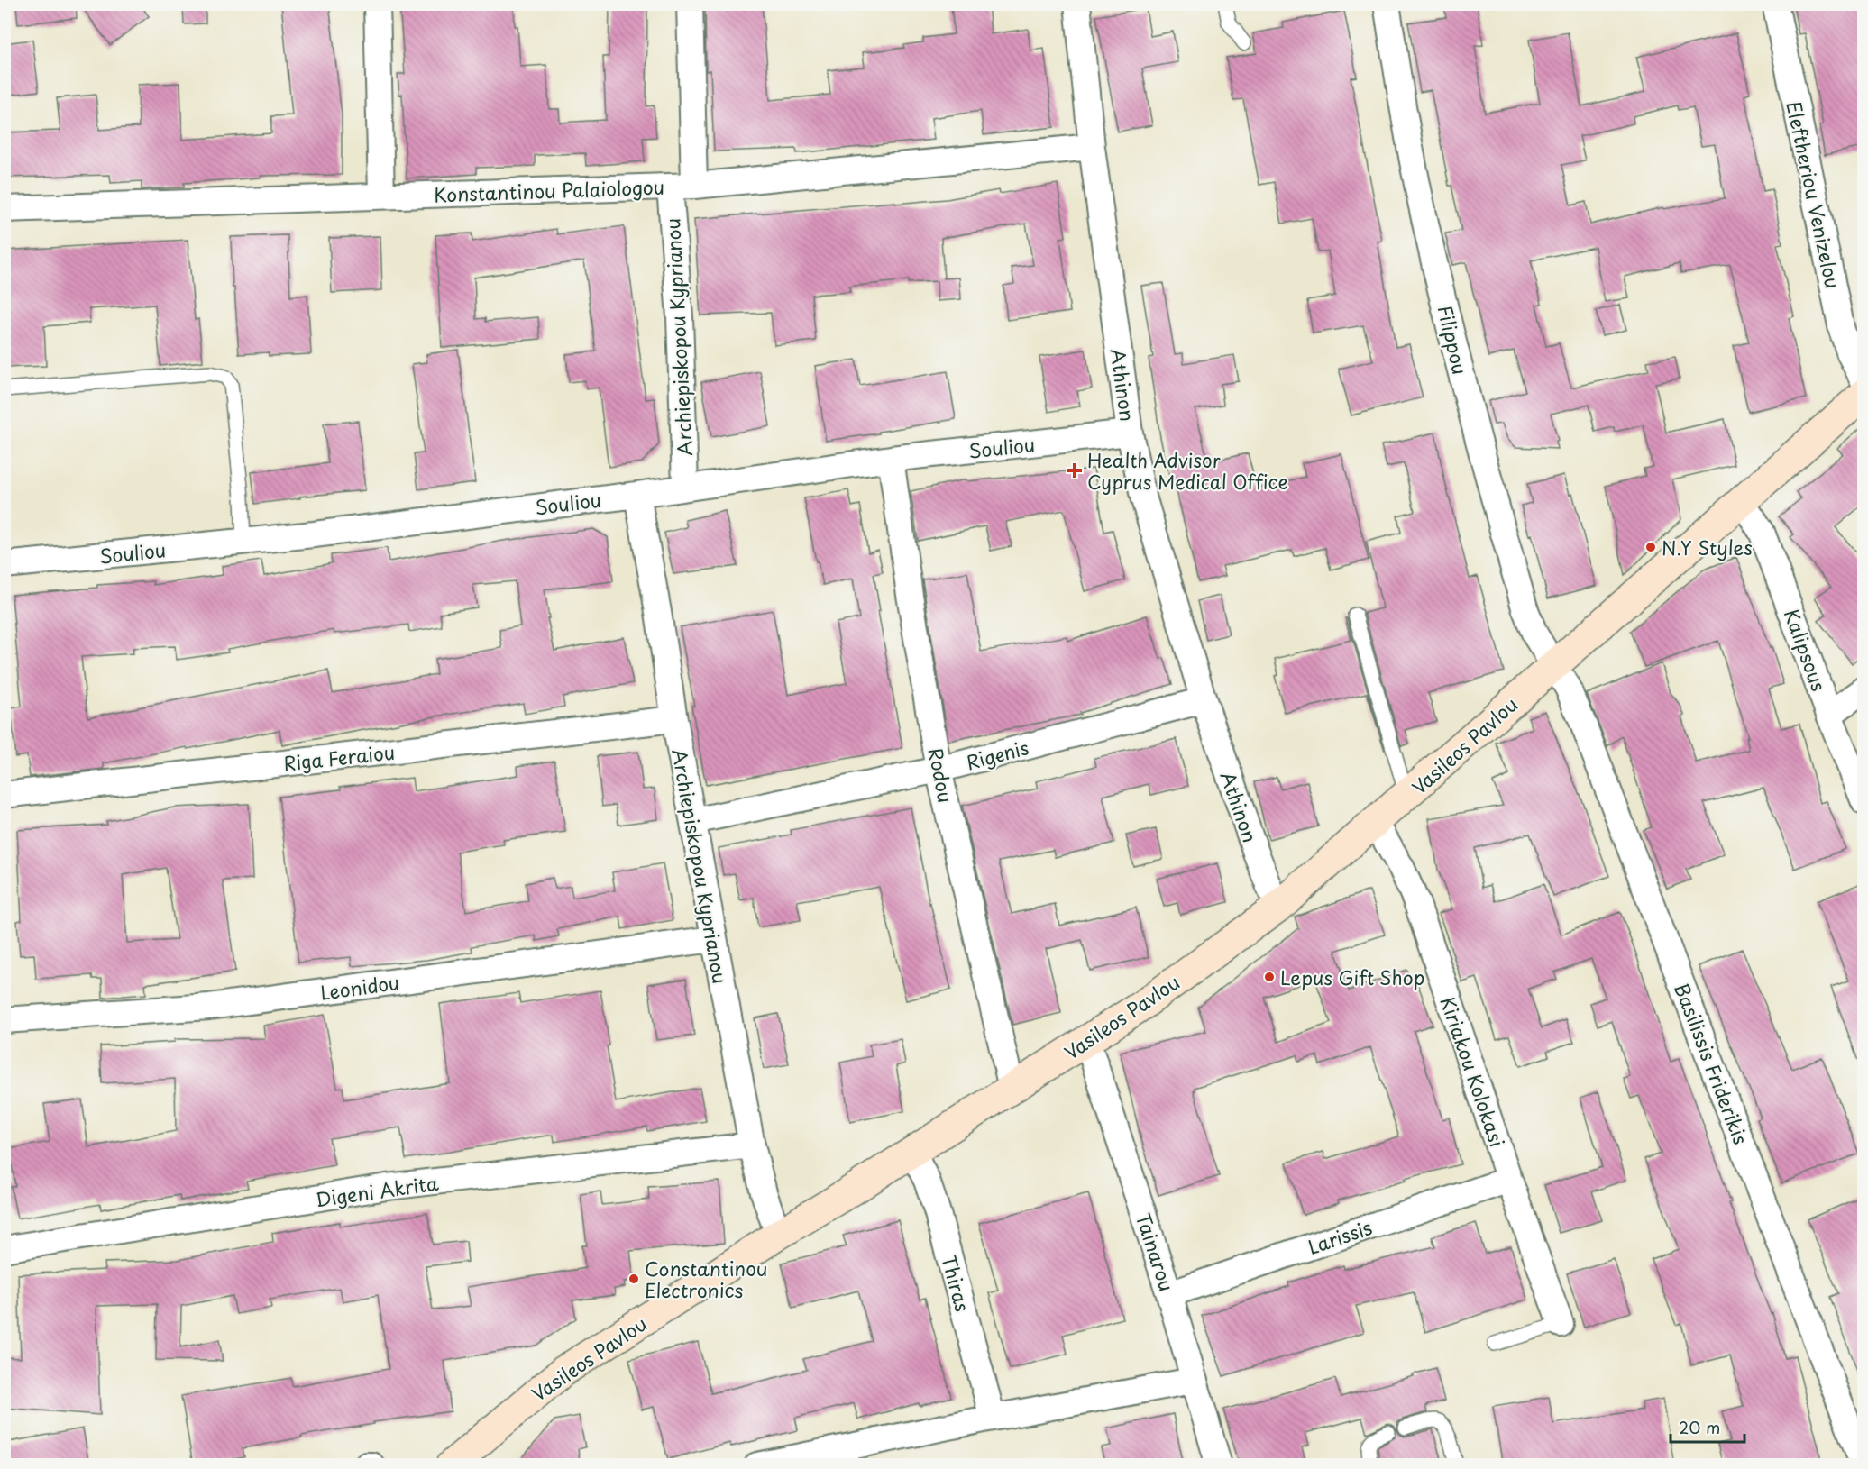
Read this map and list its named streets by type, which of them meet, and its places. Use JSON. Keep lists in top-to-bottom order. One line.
{"streets":{"street":["Konstantinou Palaiologou","Eleftheriou Venizelou","Archiepiskopou Kyprianou","Filippou","Athinon","Souliou","Kalipsous","Vasileos Pavlou","Rigenis","Riga Feraiou","Rodou","Leonidou","Basilissis Friderikis","Kiriakou Kolokasi","Digeni Akrita","Larissis","Tainarou","Thiras"]},"crossings":[["Konstantinou Palaiologou","Archiepiskopou Kyprianou"],["Konstantinou Palaiologou","Athinon"],["Archiepiskopou Kyprianou","Souliou"],["Archiepiskopou Kyprianou","Vasileos Pavlou"],["Archiepiskopou Kyprianou","Rigenis"],["Archiepiskopou Kyprianou","Riga Feraiou"],["Archiepiskopou Kyprianou","Leonidou"],["Archiepiskopou Kyprianou","Digeni Akrita"],["Filippou","Vasileos Pavlou"],["Filippou","Basilissis Friderikis"],["Athinon","Souliou"],["Athinon","Vasileos Pavlou"],["Athinon","Rigenis"],["Souliou","Rodou"],["Kalipsous","Vasileos Pavlou"],["Vasileos Pavlou","Rodou"],["Vasileos Pavlou","Basilissis Friderikis"],["Vasileos Pavlou","Kiriakou Kolokasi"],["Vasileos Pavlou","Tainarou"],["Vasileos Pavlou","Thiras"],["Rigenis","Rodou"],["Kiriakou Kolokasi","Larissis"],["Larissis","Tainarou"]],"places":{"health":["Health Advisor Cyprus Medical Office"],"other":["N.Y Styles","Lepus Gift Shop","Constantinou Electronics"]},"scale_bar":"20 m"}
